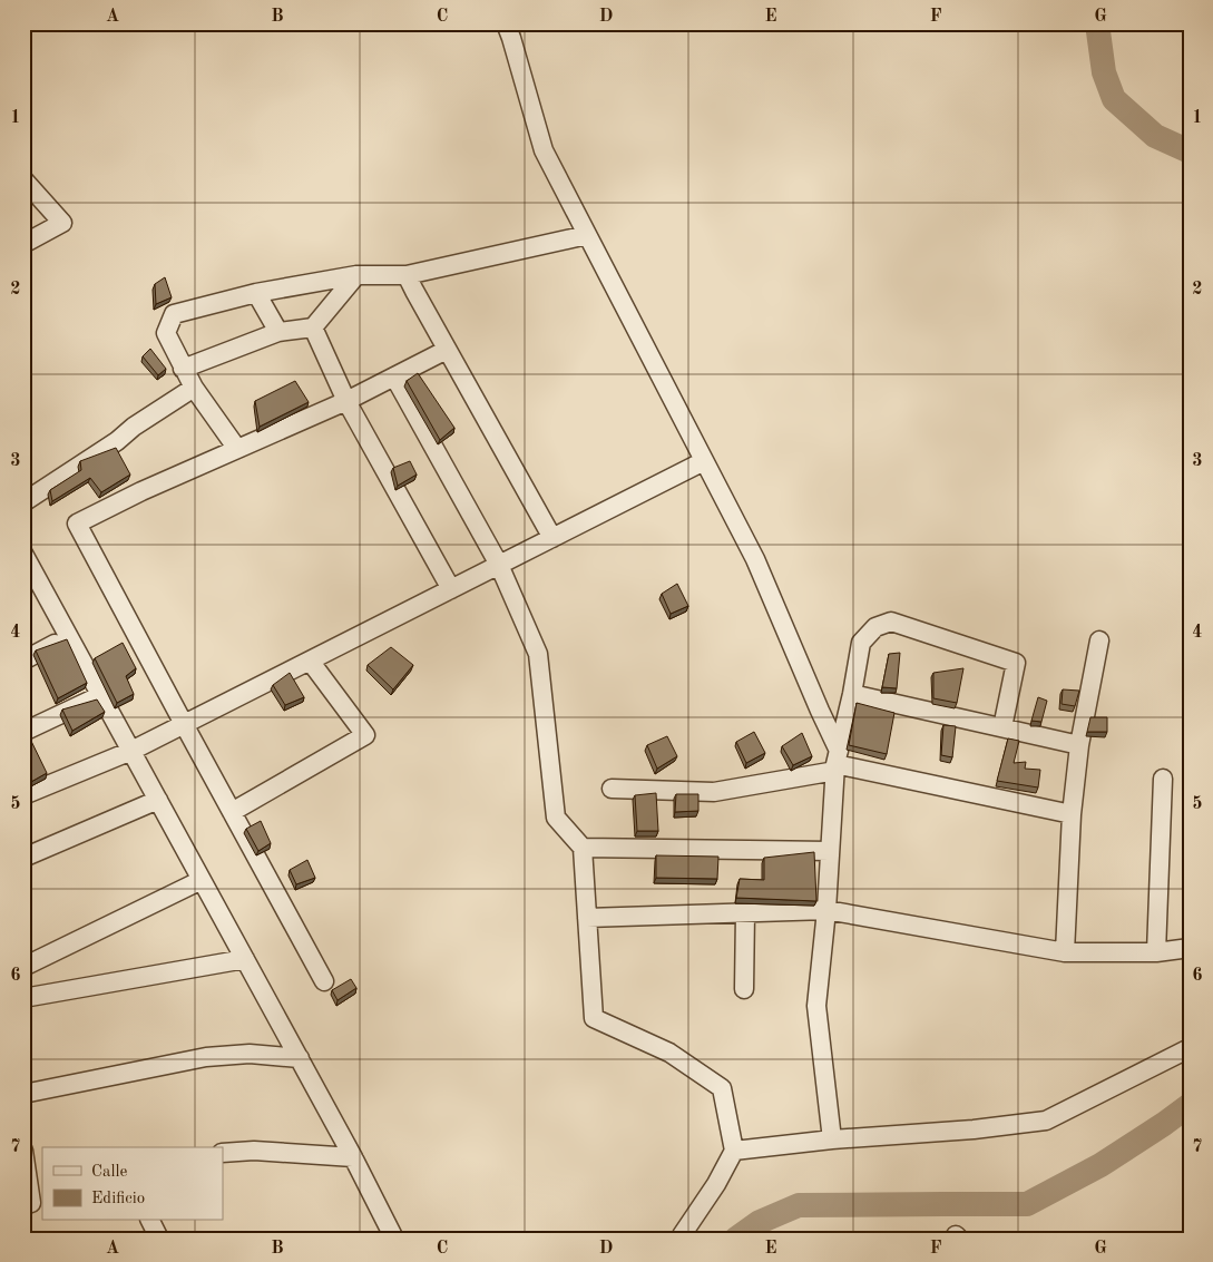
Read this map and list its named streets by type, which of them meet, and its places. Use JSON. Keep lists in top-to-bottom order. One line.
{"legend":["Calle","Edificio"],"grid":{"columns":["A","B","C","D","E","F","G"],"rows":["1","2","3","4","5","6","7"]}}
